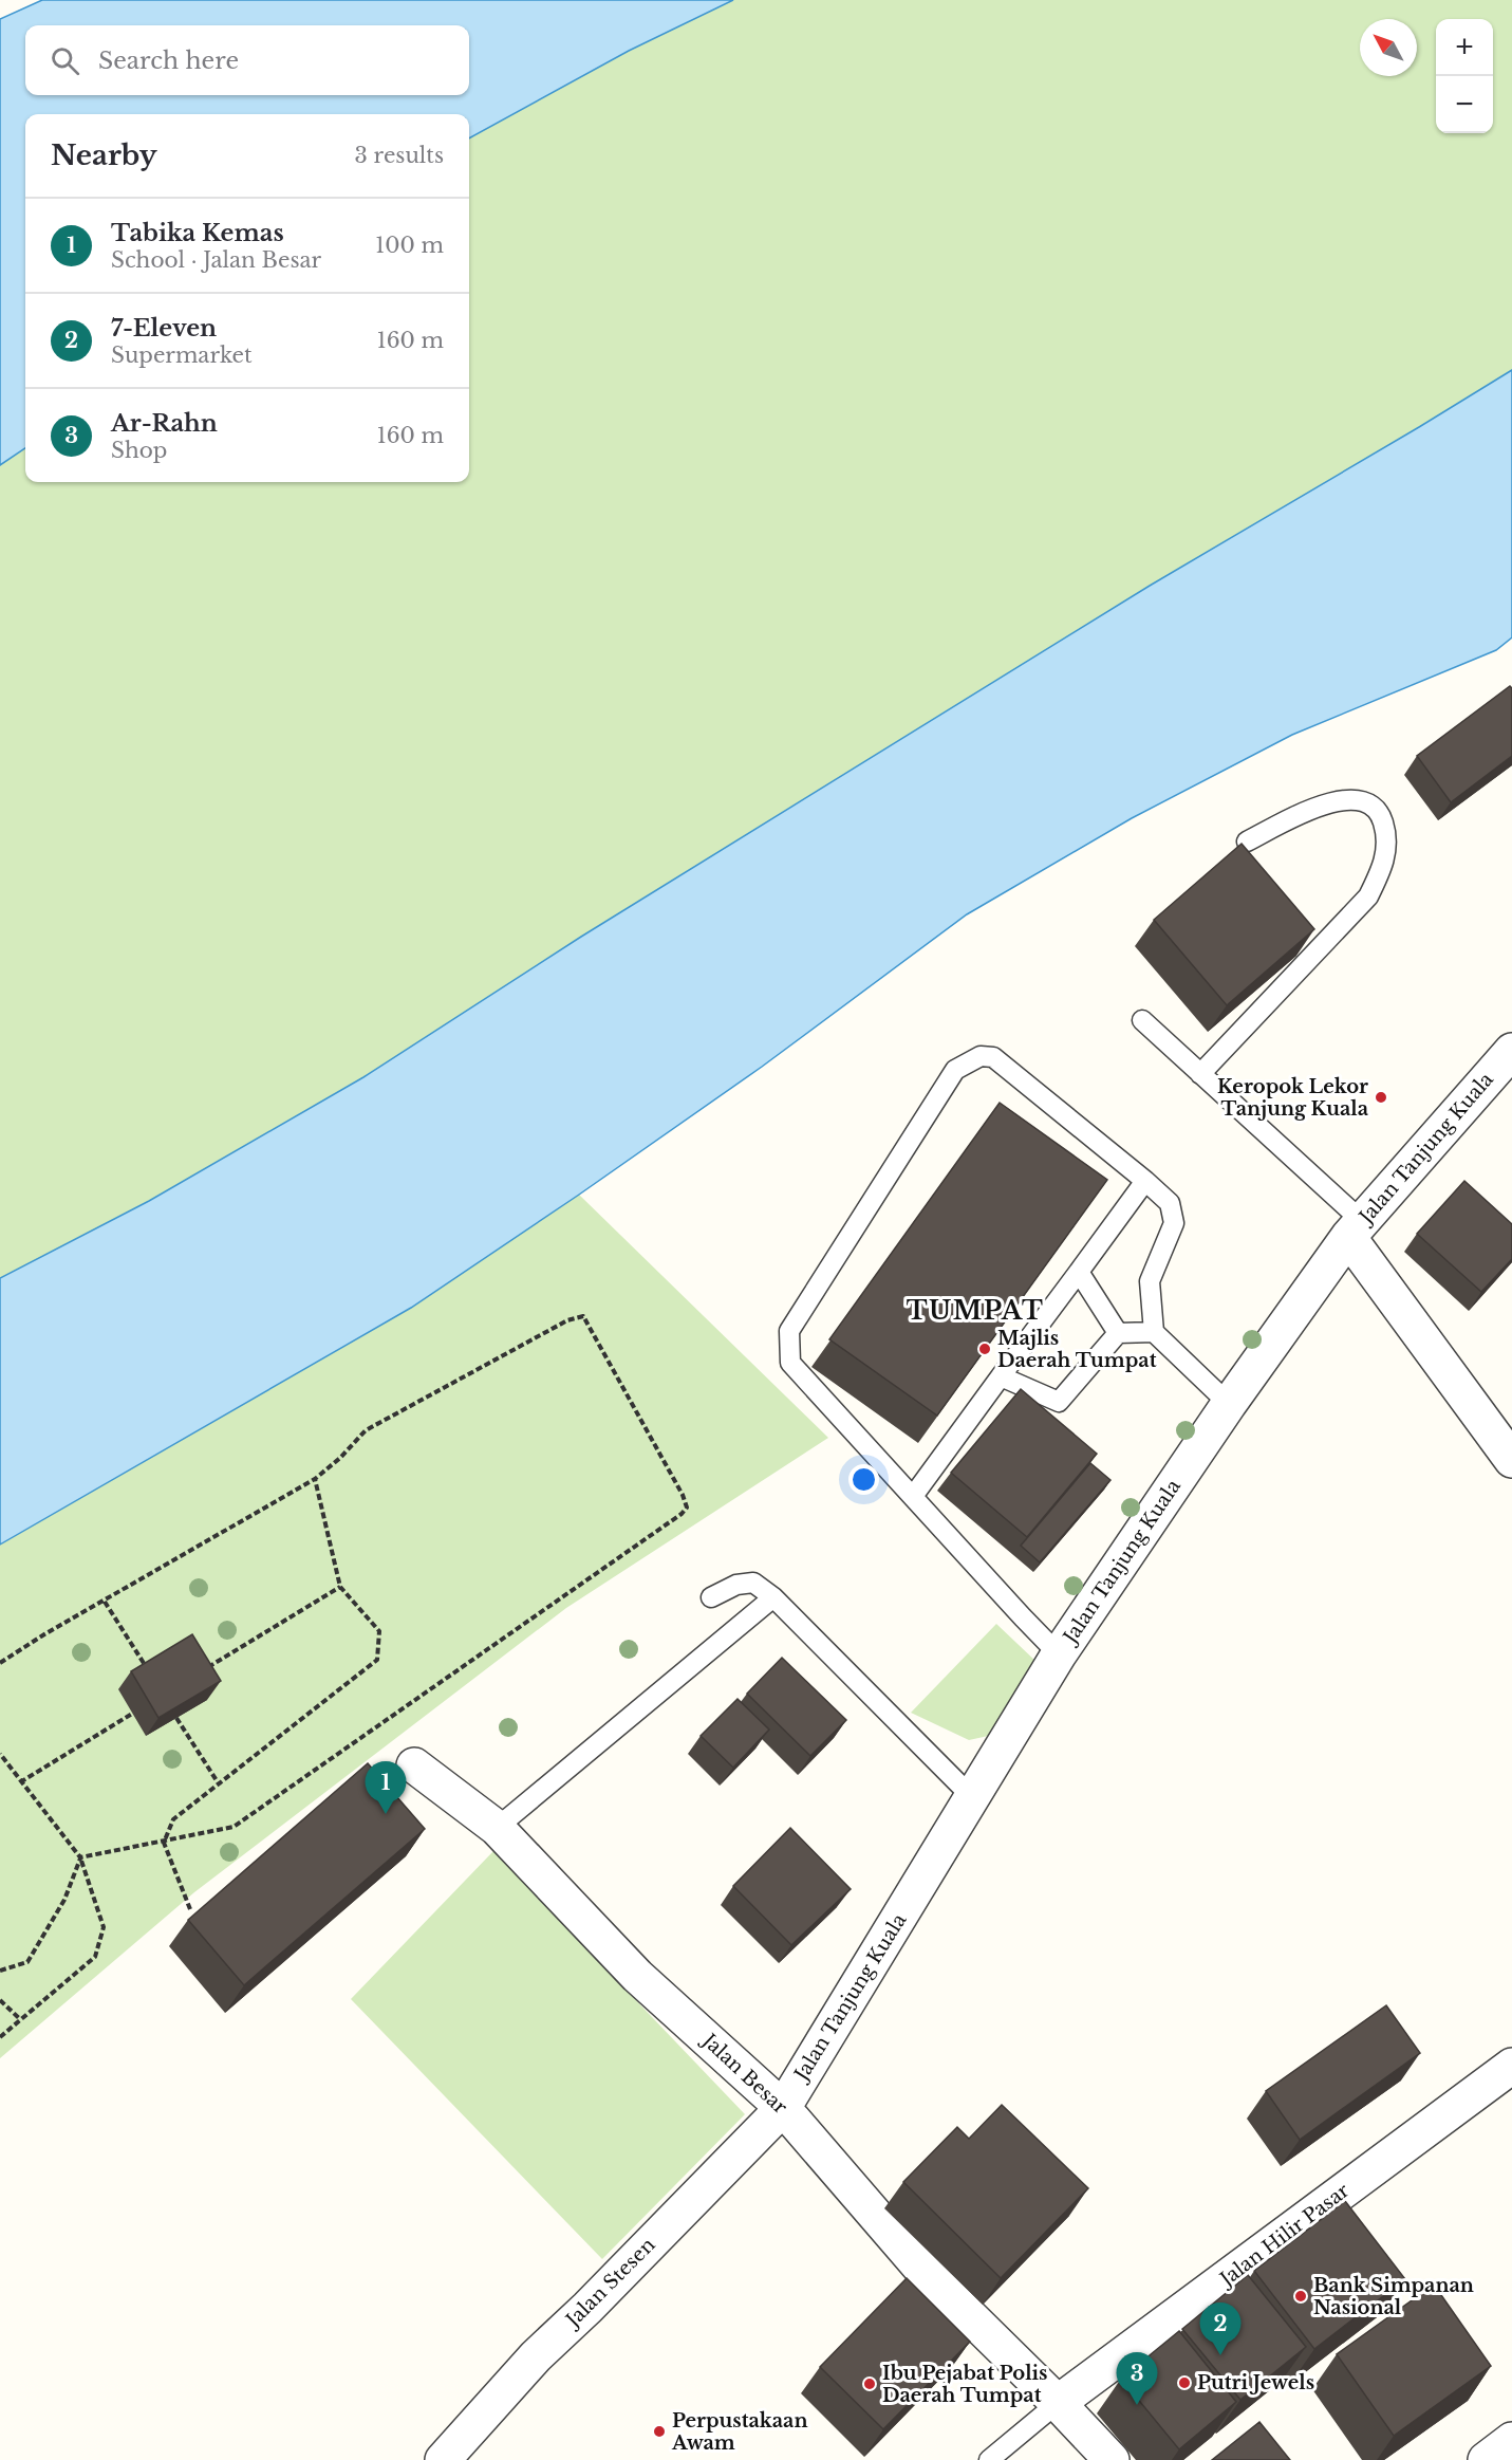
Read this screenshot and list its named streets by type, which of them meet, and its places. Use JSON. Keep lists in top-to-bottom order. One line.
{"streets":{"street":["Jalan Tanjung Kuala","Jalan Besar","Jalan Hilir Pasar","Jalan Stesen"]},"crossings":[["Jalan Tanjung Kuala","Jalan Besar"],["Jalan Tanjung Kuala","Jalan Stesen"],["Jalan Besar","Jalan Hilir Pasar"],["Jalan Besar","Jalan Stesen"]],"districts":["TUMPAT"],"places":["Keropok Lekor Tanjung Kuala","Majlis Daerah Tumpat","Bank Simpanan Nasional","Putri Jewels","Ibu Pejabat Polis Daerah Tumpat","Perpustakaan Awam"],"north":"top left","page":{"map_buttons":["+","−"],"search":"Search here","heading":["Nearby","3 results"],"list":[{"mark":"1","name":"Tabika Kemas","note":"School · Jalan Besar","value":"100 m"},{"mark":"2","name":"7-Eleven","note":"Supermarket","value":"160 m"},{"mark":"3","name":"Ar-Rahn","note":"Shop","value":"160 m"}],"pins":["1","2","3"]}}
